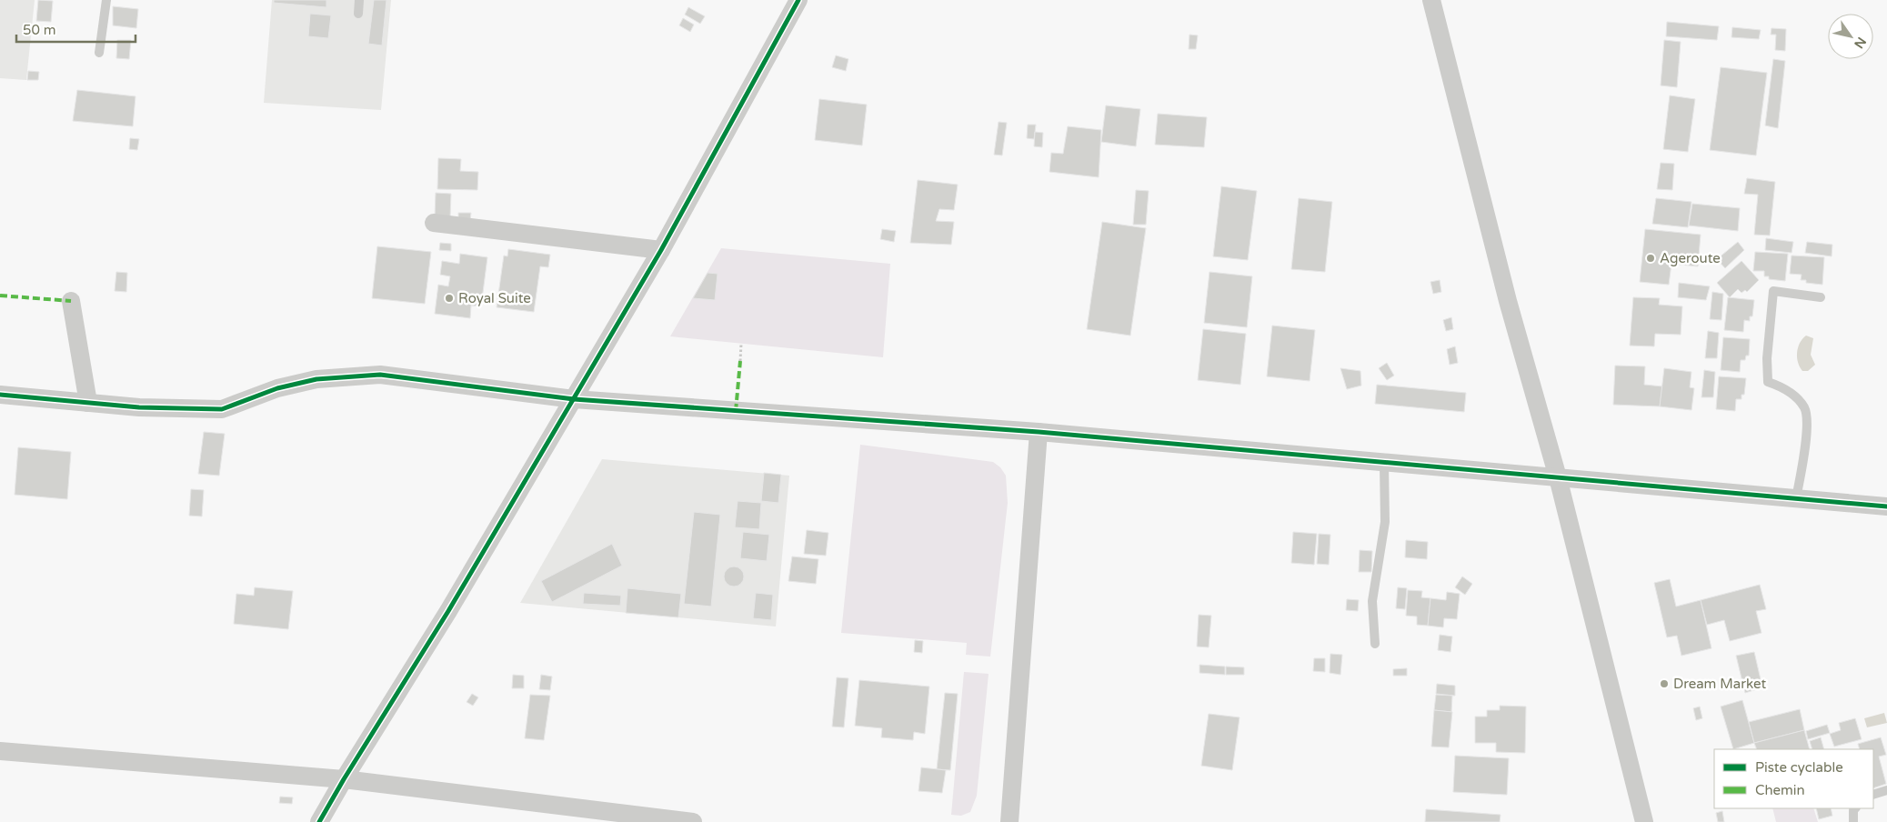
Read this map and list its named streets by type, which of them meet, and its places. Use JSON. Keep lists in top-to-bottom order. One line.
{"places":["Ageroute","Royal Suite","Dream Market"],"legend":["Piste cyclable","Chemin"],"scale_bar":"50 m","north":"bottom right"}
